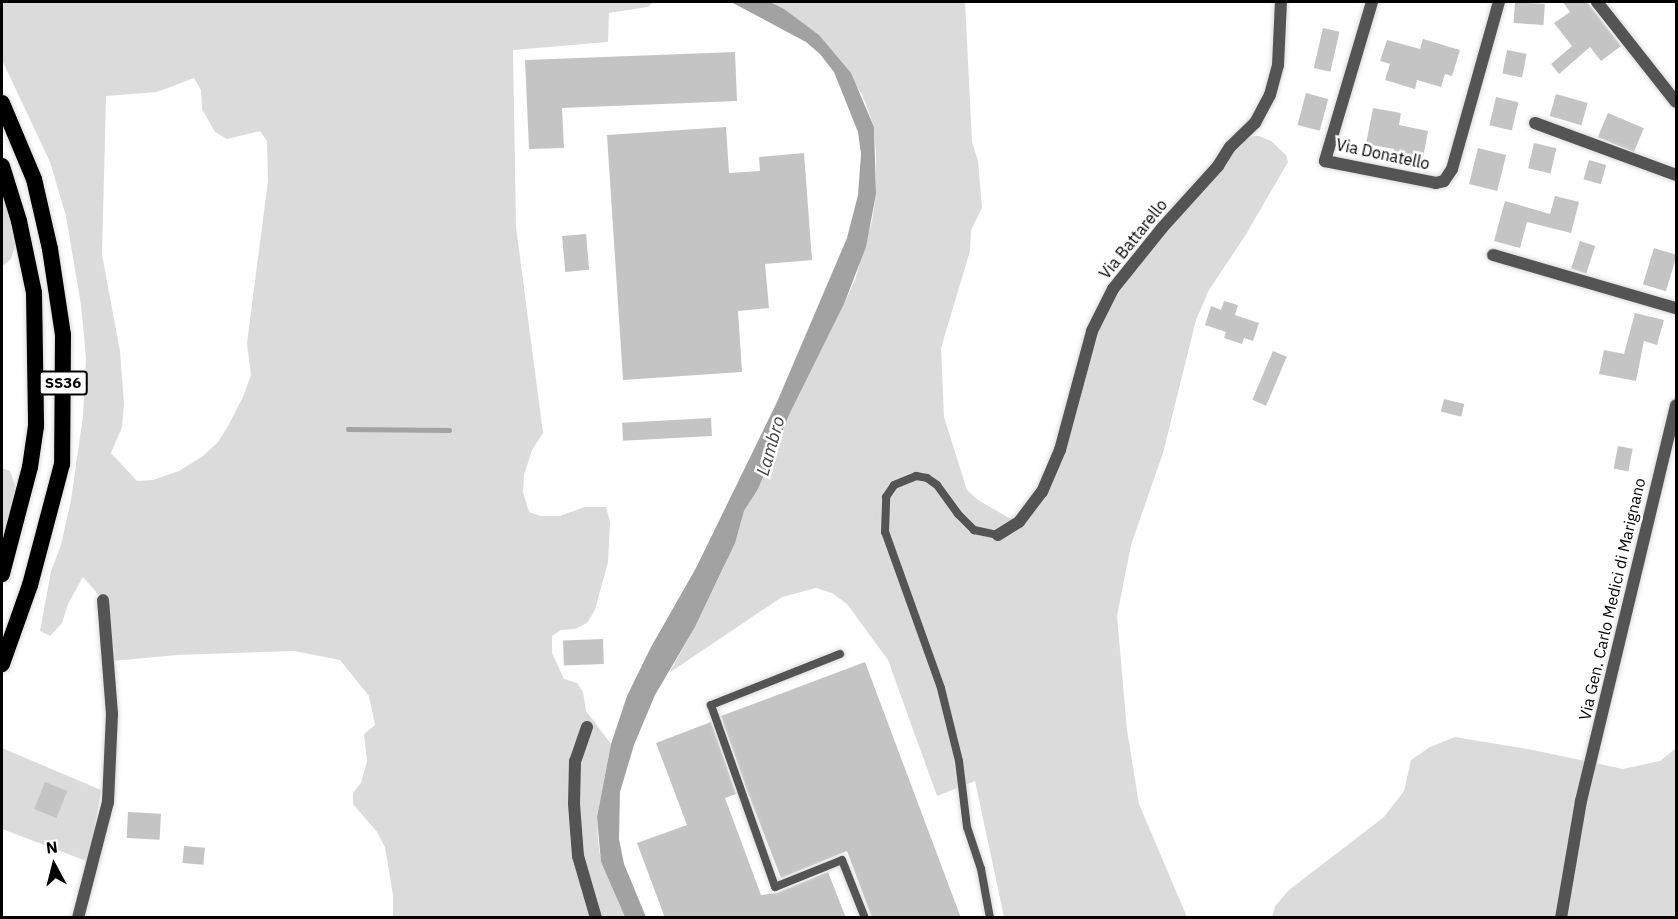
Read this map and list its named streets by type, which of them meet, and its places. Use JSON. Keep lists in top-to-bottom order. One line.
{"streets":{"highway":["SS36"],"street":["Via Donatello","Via Battarello","Via Gen. Carlo Medici di Marignano"]},"water":["Lambro"],"north":"top"}
